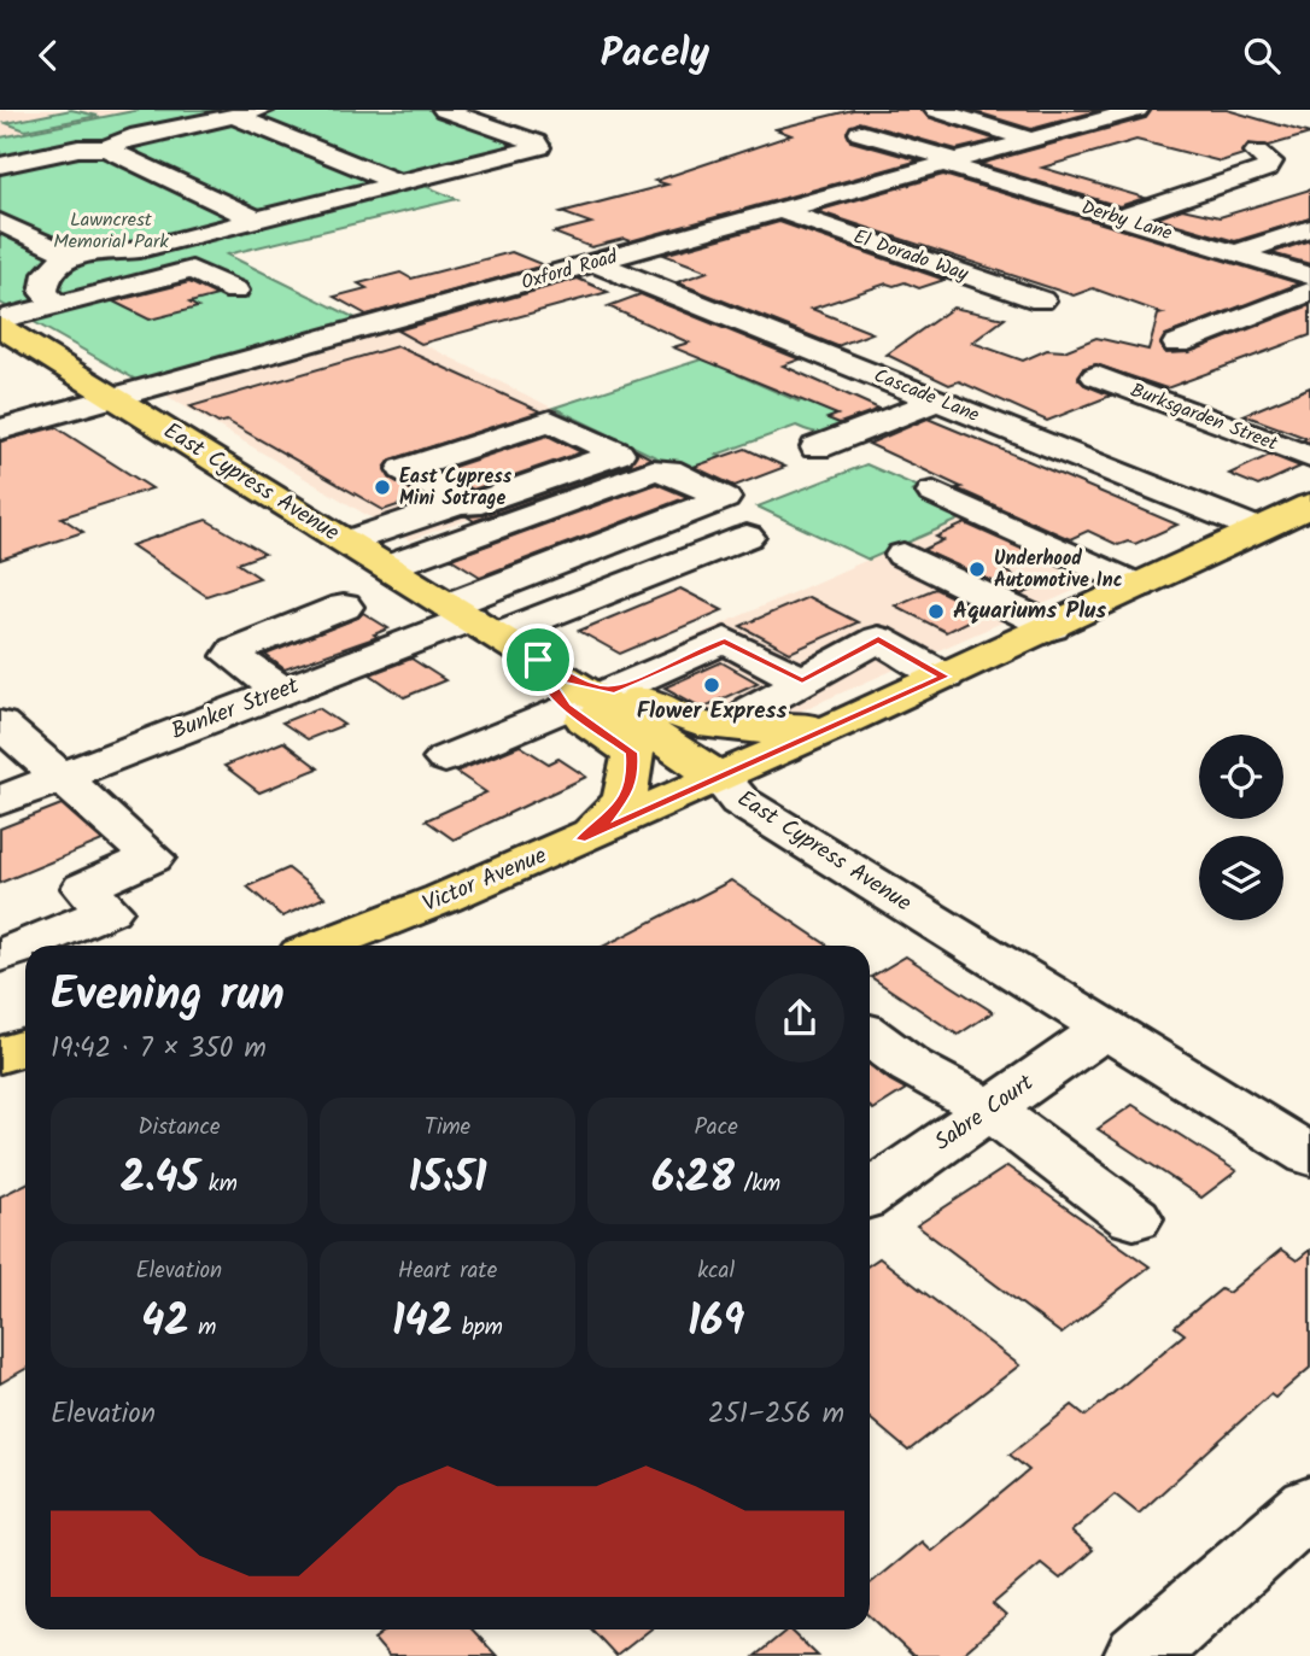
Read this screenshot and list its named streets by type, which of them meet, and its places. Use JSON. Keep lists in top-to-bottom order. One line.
{"streets":{"main road":["East Cypress Avenue","Victor Avenue"],"street":["Derby Lane","El Dorado Way","Oxford Road","Cascade Lane","Burksgarden Street","Bunker Street","Sabre Court"]},"crossings":[["Derby Lane","Oxford Road"],["El Dorado Way","Oxford Road"],["Oxford Road","Cascade Lane"],["Oxford Road","East Cypress Avenue"],["Cascade Lane","Victor Avenue"],["East Cypress Avenue","Bunker Street"],["East Cypress Avenue","Victor Avenue"],["East Cypress Avenue","Sabre Court"]],"parks":["Lawncrest Memorial Park"],"places":["East Cypress Mini Sotrage","Underhood Automotive Inc","Aquariums Plus","Flower Express"],"page":{"header":"Pacely","heading":["Evening run","19:42 · 7 × 350 m"],"stats":[["Distance","2.45 km"],["Time","15:51"],["Pace","6:28 /km"],["Elevation","42 m"],["Heart rate","142 bpm"],["kcal","169"]],"chart":["Elevation","251–256 m"]}}
